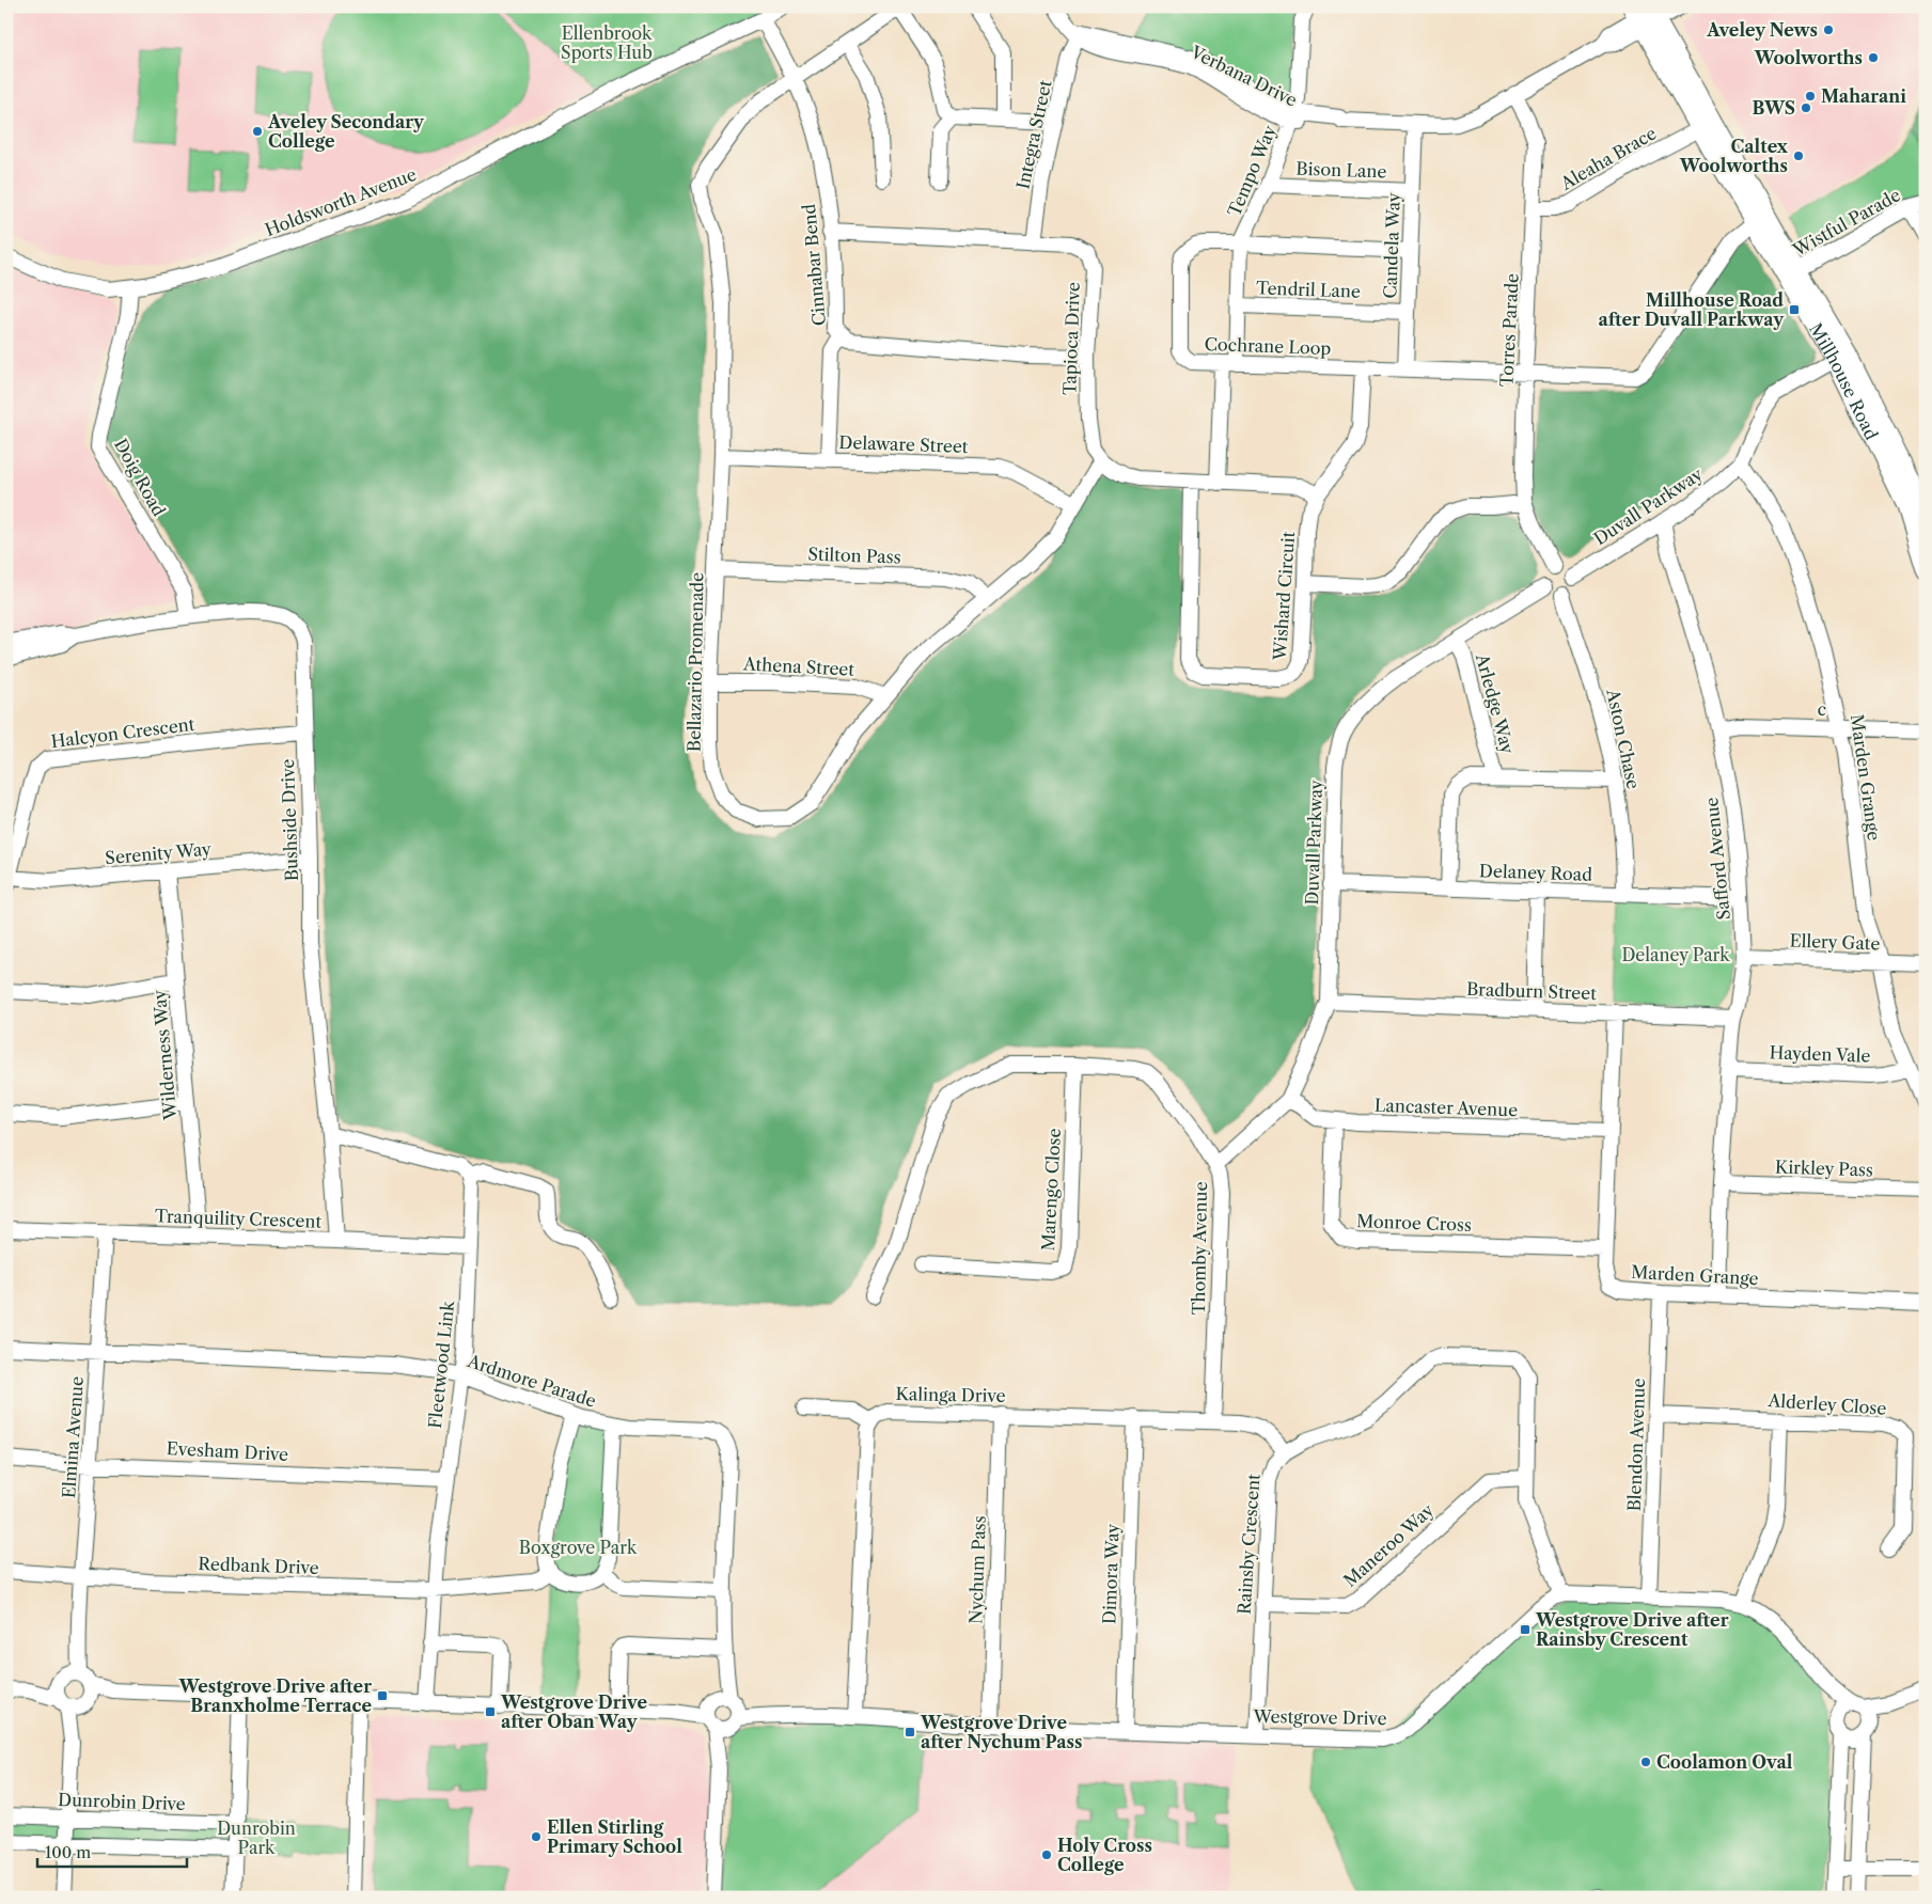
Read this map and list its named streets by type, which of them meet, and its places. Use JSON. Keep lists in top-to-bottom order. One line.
{"streets":{"main road":["Millhouse Road"],"street":["Verbana Drive","Integra Street","Aleaha Brace","Bison Lane","Tempo Way","Holdsworth Avenue","Wistful Parade","Candela Way","Cinnabar Bend","Tendril Lane","Torres Parade","Tapioca Drive","Cochrane Loop","Delaware Street","Doig Road","Duvall Parkway","Stilton Pass","Wishard Circuit","Bellazario Promenade","Athena Street","Arledge Way","c","Halcyon Crescent","Aston Chase","Marden Grange","Bushside Drive","Serenity Way","Safford Avenue","Delaney Road","Ellery Gate","Bradburn Street","Hayden Vale","Wilderness Way","Lancaster Avenue","Kirkley Pass","Marengo Close","Tranquility Crescent","Monroe Cross","Thomby Avenue","Fleetwood Link","Ardmore Parade","Kalinga Drive","Alderley Close","Elmina Avenue","Blendon Avenue","Evesham Drive","Rainsby Crescent","Maneroo Way","Redbank Drive","Nychum Pass","Dimora Way","Westgrove Drive","Dunrobin Drive"]},"crossings":[["Verbana Drive","Integra Street"],["Verbana Drive","Tempo Way"],["Verbana Drive","Candela Way"],["Verbana Drive","Torres Parade"],["Verbana Drive","Millhouse Road"],["Integra Street","Tapioca Drive"],["Aleaha Brace","Torres Parade"],["Aleaha Brace","Millhouse Road"],["Bison Lane","Tempo Way"],["Bison Lane","Candela Way"],["Tempo Way","Cochrane Loop"],["Holdsworth Avenue","Cinnabar Bend"],["Holdsworth Avenue","Doig Road"],["Wistful Parade","Millhouse Road"],["Candela Way","Tendril Lane"],["Candela Way","Cochrane Loop"],["Cinnabar Bend","Tapioca Drive"],["Cinnabar Bend","Bellazario Promenade"],["Torres Parade","Cochrane Loop"],["Torres Parade","Duvall Parkway"],["Torres Parade","Aston Chase"],["Tapioca Drive","Bellazario Promenade"],["Cochrane Loop","Millhouse Road"],["Cochrane Loop","Wishard Circuit"],["Millhouse Road","Duvall Parkway"],["Delaware Street","Bellazario Promenade"],["Doig Road","Bushside Drive"],["Duvall Parkway","Arledge Way"],["Duvall Parkway","Aston Chase"],["Duvall Parkway","Marden Grange"],["Duvall Parkway","Safford Avenue"],["Duvall Parkway","Delaney Road"],["Duvall Parkway","Bradburn Street"],["Duvall Parkway","Lancaster Avenue"],["Duvall Parkway","Thomby Avenue"],["Stilton Pass","Bellazario Promenade"],["Bellazario Promenade","Athena Street"],["c","Marden Grange"],["c","Safford Avenue"],["Halcyon Crescent","Bushside Drive"],["Halcyon Crescent","Serenity Way"],["Aston Chase","Delaney Road"],["Marden Grange","Safford Avenue"],["Marden Grange","Ellery Gate"],["Marden Grange","Bradburn Street"],["Marden Grange","Hayden Vale"],["Marden Grange","Lancaster Avenue"],["Marden Grange","Monroe Cross"],["Marden Grange","Blendon Avenue"],["Bushside Drive","Serenity Way"],["Bushside Drive","Tranquility Crescent"],["Serenity Way","Wilderness Way"],["Safford Avenue","Delaney Road"],["Safford Avenue","Ellery Gate"],["Safford Avenue","Bradburn Street"],["Safford Avenue","Hayden Vale"],["Safford Avenue","Kirkley Pass"],["Wilderness Way","Tranquility Crescent"],["Lancaster Avenue","Monroe Cross"],["Marengo Close","Thomby Avenue"],["Tranquility Crescent","Fleetwood Link"],["Tranquility Crescent","Elmina Avenue"],["Thomby Avenue","Kalinga Drive"],["Fleetwood Link","Ardmore Parade"],["Fleetwood Link","Evesham Drive"],["Fleetwood Link","Redbank Drive"],["Fleetwood Link","Westgrove Drive"],["Ardmore Parade","Elmina Avenue"],["Ardmore Parade","Westgrove Drive"],["Kalinga Drive","Rainsby Crescent"],["Kalinga Drive","Nychum Pass"],["Kalinga Drive","Dimora Way"],["Alderley Close","Blendon Avenue"],["Elmina Avenue","Evesham Drive"],["Elmina Avenue","Redbank Drive"],["Elmina Avenue","Westgrove Drive"],["Elmina Avenue","Dunrobin Drive"],["Blendon Avenue","Westgrove Drive"],["Rainsby Crescent","Maneroo Way"],["Rainsby Crescent","Westgrove Drive"],["Nychum Pass","Westgrove Drive"],["Dimora Way","Westgrove Drive"]],"parks":["Ellenbrook Sports Hub","Delaney Park","Boxgrove Park","Dunrobin Park"],"places":{"other":["Aveley News","Woolworths","Maharani","BWS","Aveley Secondary College","Caltex Woolworths","Coolamon Oval","Ellen Stirling Primary School","Holy Cross College"],"transit":["Millhouse Road after Duvall Parkway","Westgrove Drive after Rainsby Crescent","Westgrove Drive after Branxholme Terrace","Westgrove Drive after Oban Way","Westgrove Drive after Nychum Pass"]},"scale_bar":"100 m"}
